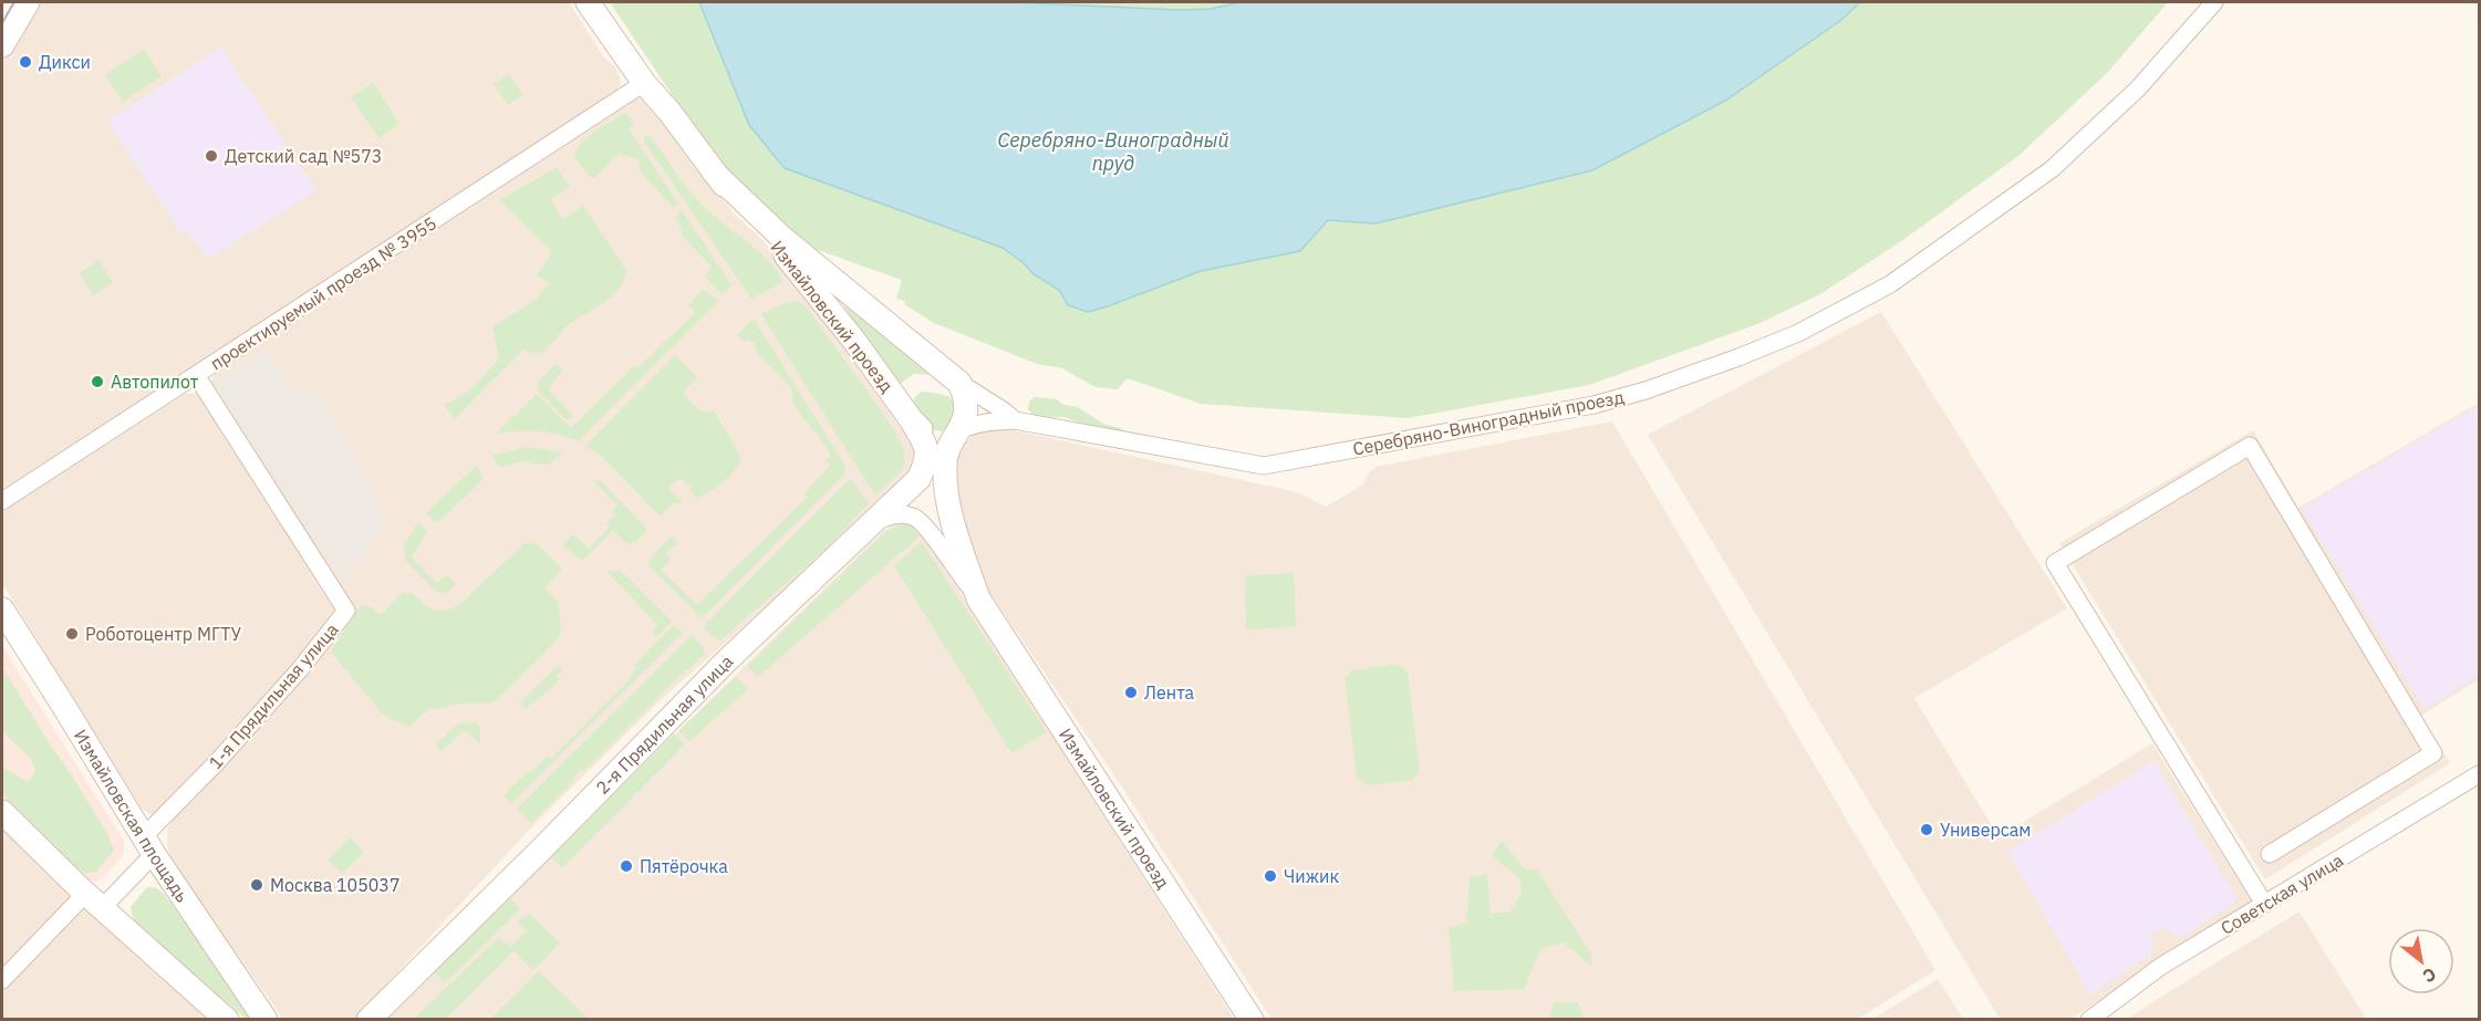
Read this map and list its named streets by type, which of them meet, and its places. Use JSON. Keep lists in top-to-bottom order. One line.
{"streets":{"street":["проектируемый проезд № 3955","Измайловский проезд","Серебряно-Виноградный проезд","1-я Прядильная улица","2-я Прядильная улица","Измайловская площадь","Советская улица"]},"crossings":[["проектируемый проезд № 3955","Измайловский проезд"],["проектируемый проезд № 3955","1-я Прядильная улица"],["Измайловский проезд","Серебряно-Виноградный проезд"],["Измайловский проезд","2-я Прядильная улица"],["1-я Прядильная улица","Измайловская площадь"]],"water":["Серебряно-Виноградный пруд"],"places":["Дикси","Детский сад №573","Автопилот","Роботоцентр МГТУ","Лента","Универсам","Пятёрочка","Чижик","Москва 105037"],"north":"bottom right"}
